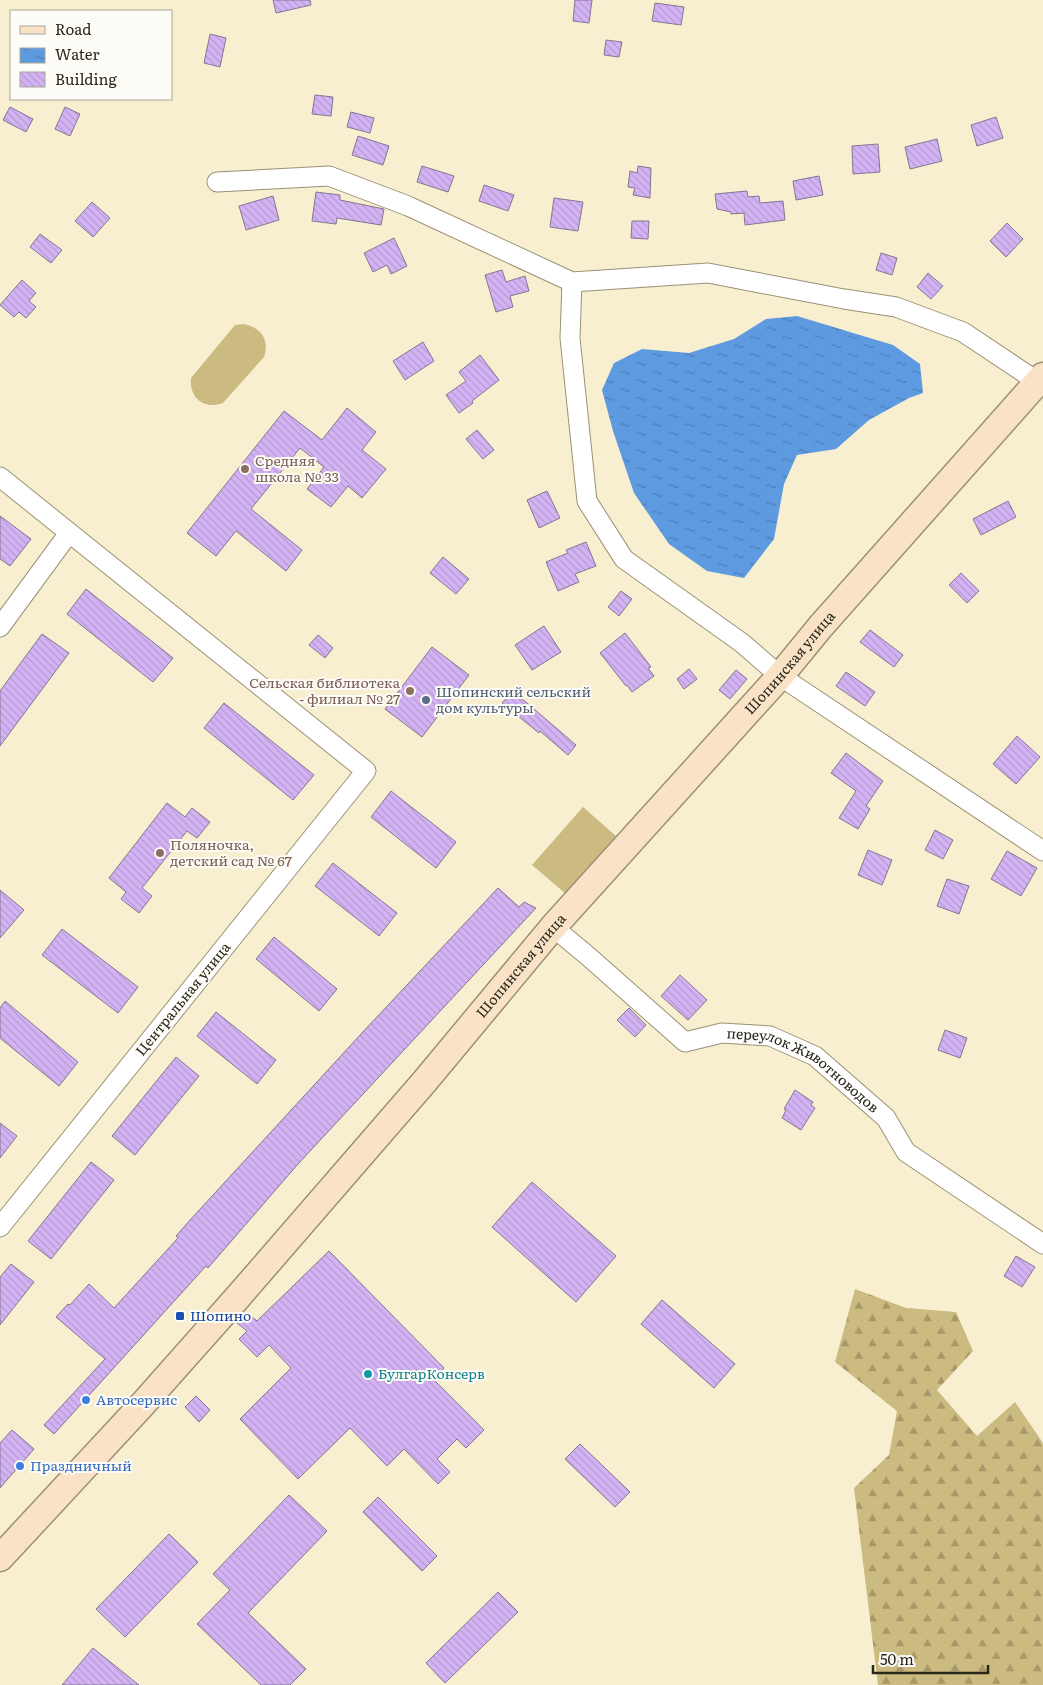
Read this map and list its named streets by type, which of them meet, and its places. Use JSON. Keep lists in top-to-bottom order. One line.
{"streets":{"street":["Шопинская улица","Центральная улица","переулок Животноводов"]},"crossings":[["Шопинская улица","переулок Животноводов"]],"places":{"other":["Средняя школа № 33","Сельская библиотека - филиал № 27","Шопинский сельский дом культуры","Поляночка, детский сад № 67","БулгарКонсерв","Автосервис","Праздничный"],"transit":["Шопино"]},"legend":["Road","Water","Building"],"scale_bar":"50 m"}
